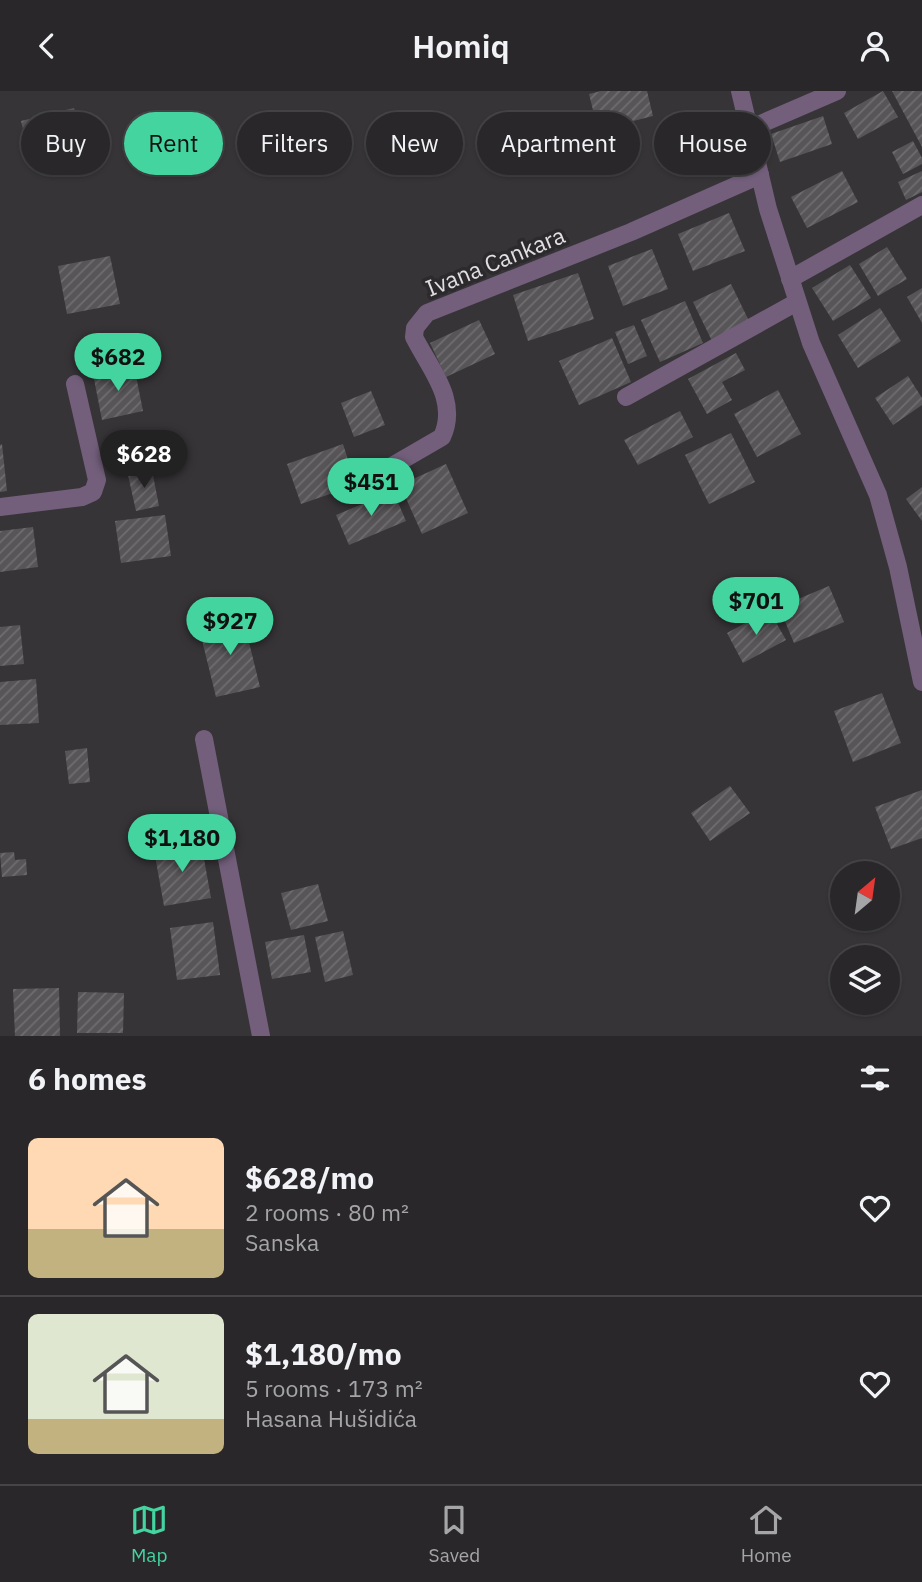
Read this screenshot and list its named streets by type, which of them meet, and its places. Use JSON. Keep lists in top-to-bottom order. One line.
{"streets":{"street":["Ivana Cankara"]},"north":"top right","page":{"header":"Homiq","chip":["Buy","Rent","Filters","New","Apartment","House"],"price":["$682","$628","$451","$701","$927","$1,180"],"heading":"6 homes","list":[{"name":"$628/mo","note":"2 rooms · 80 m² · Sanska"},{"name":"$1,180/mo","note":"5 rooms · 173 m² · Hasana Hušidića"}],"tabs":["Map","Saved","Home"]}}
